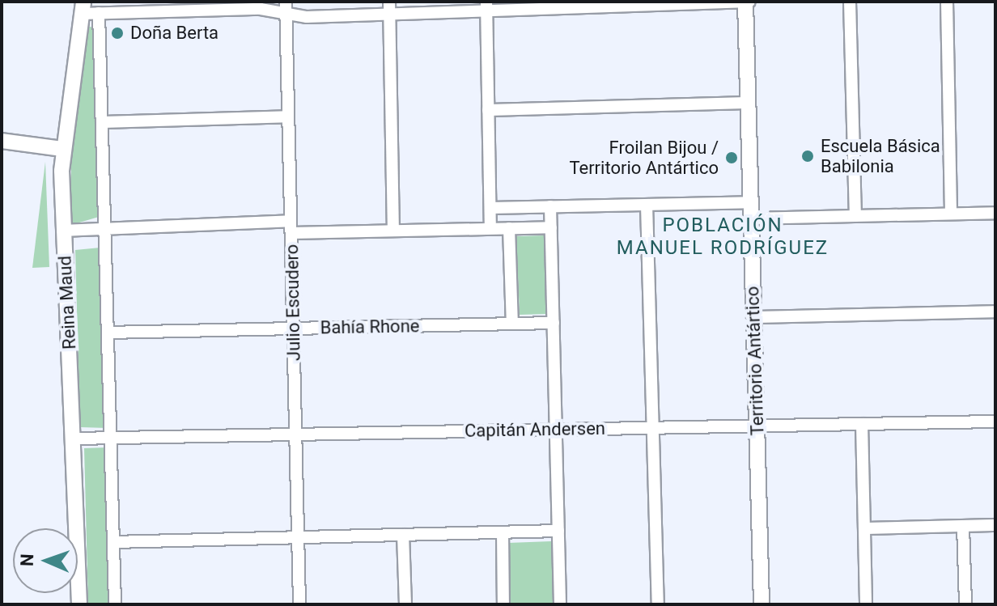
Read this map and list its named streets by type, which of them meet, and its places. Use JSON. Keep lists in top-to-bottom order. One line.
{"streets":{"street":["Reina Maud","Julio Escudero","Bahía Rhone","Territorio Antártico","Capitán Andersen"]},"crossings":[["Reina Maud","Capitán Andersen"],["Julio Escudero","Bahía Rhone"],["Julio Escudero","Capitán Andersen"],["Territorio Antártico","Capitán Andersen"]],"districts":["POBLACIÓN MANUEL RODRÍGUEZ"],"places":["Doña Berta","Escuela Básica Babilonia","Froilan Bijou / Territorio Antártico"],"north":"left"}
